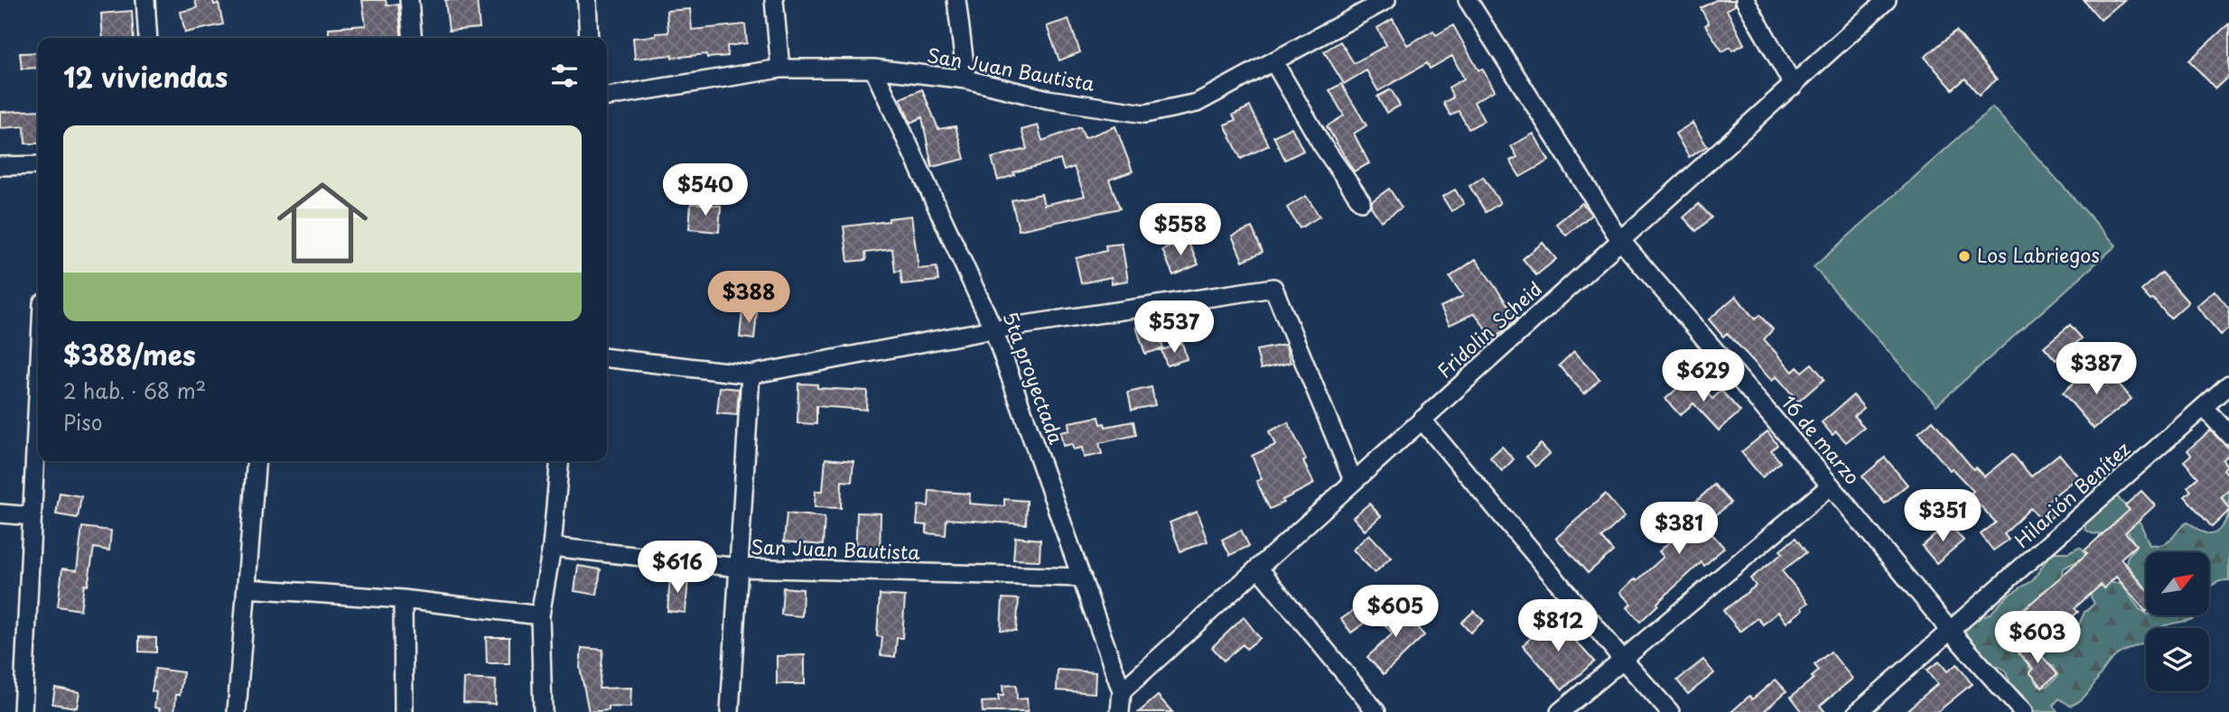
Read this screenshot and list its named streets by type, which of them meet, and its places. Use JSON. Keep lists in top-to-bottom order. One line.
{"streets":{"street":["San Juan Bautista","Fridolin Scheid","5ta proyectada","16 de marzo","Hilarión Benítez"]},"crossings":[["San Juan Bautista","5ta proyectada"],["Fridolin Scheid","5ta proyectada"],["Fridolin Scheid","16 de marzo"],["16 de marzo","Hilarión Benítez"]],"places":["Los Labriegos"],"north":"top right","page":{"heading":"12 viviendas","list":[{"name":"$388/mes","note":"2 hab. · 68 m² · Piso"}],"price":["$540","$558","$388","$537","$387","$629","$351","$381","$616","$605","$812","$603"]}}
